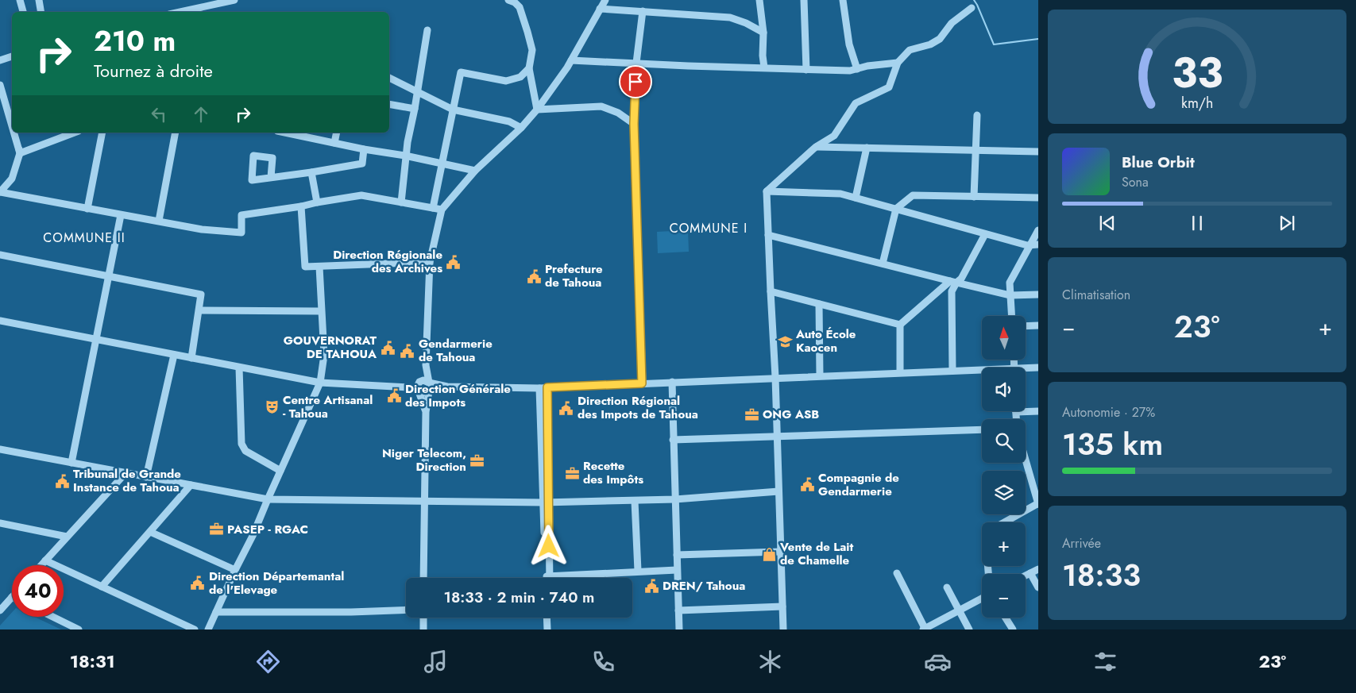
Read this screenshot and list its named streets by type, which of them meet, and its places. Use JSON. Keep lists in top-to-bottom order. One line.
{"districts":["COMMUNE I","COMMUNE II"],"places":{"public building":["Direction Régionale des Archives","Prefecture de Tahoua","GOUVERNORAT DE TAHOUA","Gendarmerie de Tahoua","Direction Générale des Impots","Direction Régional des Impots de Tahoua","Tribunal de Grande Instance de Tahoua","Compagnie de Gendarmerie","Direction Départemantal de l'Elevage","DREN/ Tahoua"],"school or university":["Auto École Kaocen"],"theatre":["Centre Artisanal - Tahoua"],"office":["ONG ASB","Niger Telecom, Direction","Recette des Impôts","PASEP - RGAC"],"shop":["Vente de Lait de Chamelle"]},"north":"top","page":{"turn":["210 m","Tournez à droite"],"song":["Blue Orbit","Sona"],"tile":["Climatisation",["Autonomie · 27%","135 km"],["Arrivée","18:33"]],"heat":["−","23°","+"],"map_buttons":["+","−"],"limit":"40","trip":"18:33 · 2 min · 740 m","tabs":["18:31","23°"],"gauge":["33","km/h"]}}
